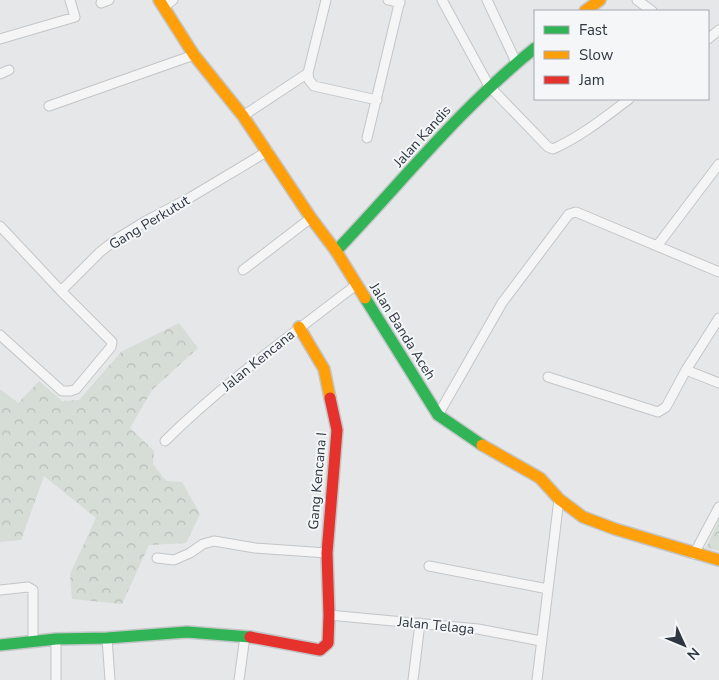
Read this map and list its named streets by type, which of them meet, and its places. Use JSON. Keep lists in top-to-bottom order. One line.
{"streets":{"street":["Jalan Kandis","Gang Perkutut","Jalan Banda Aceh","Jalan Kencana","Gang Kencana I","Jalan Telaga"]},"crossings":[["Jalan Kandis","Jalan Banda Aceh"],["Gang Perkutut","Jalan Banda Aceh"],["Jalan Banda Aceh","Jalan Kencana"],["Jalan Kencana","Gang Kencana I"],["Gang Kencana I","Jalan Telaga"]],"legend":["Fast","Slow","Jam"],"north":"bottom right"}
